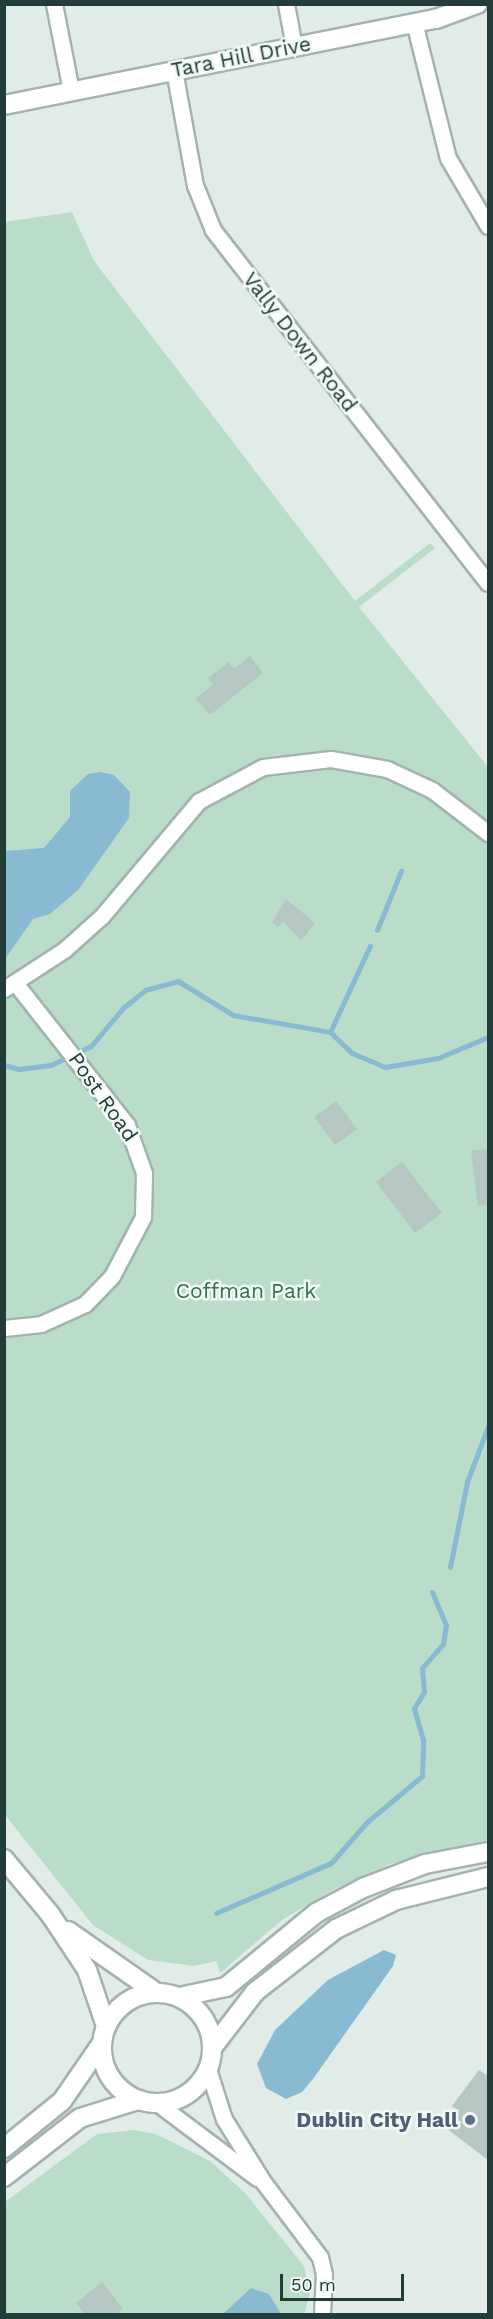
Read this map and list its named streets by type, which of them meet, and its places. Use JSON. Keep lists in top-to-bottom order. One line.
{"streets":{"main road":["Tara Hill Drive"],"street":["Vally Down Road","Post Road"]},"crossings":[["Tara Hill Drive","Vally Down Road"]],"parks":["Coffman Park"],"places":["Dublin City Hall"],"scale_bar":"50 m"}
